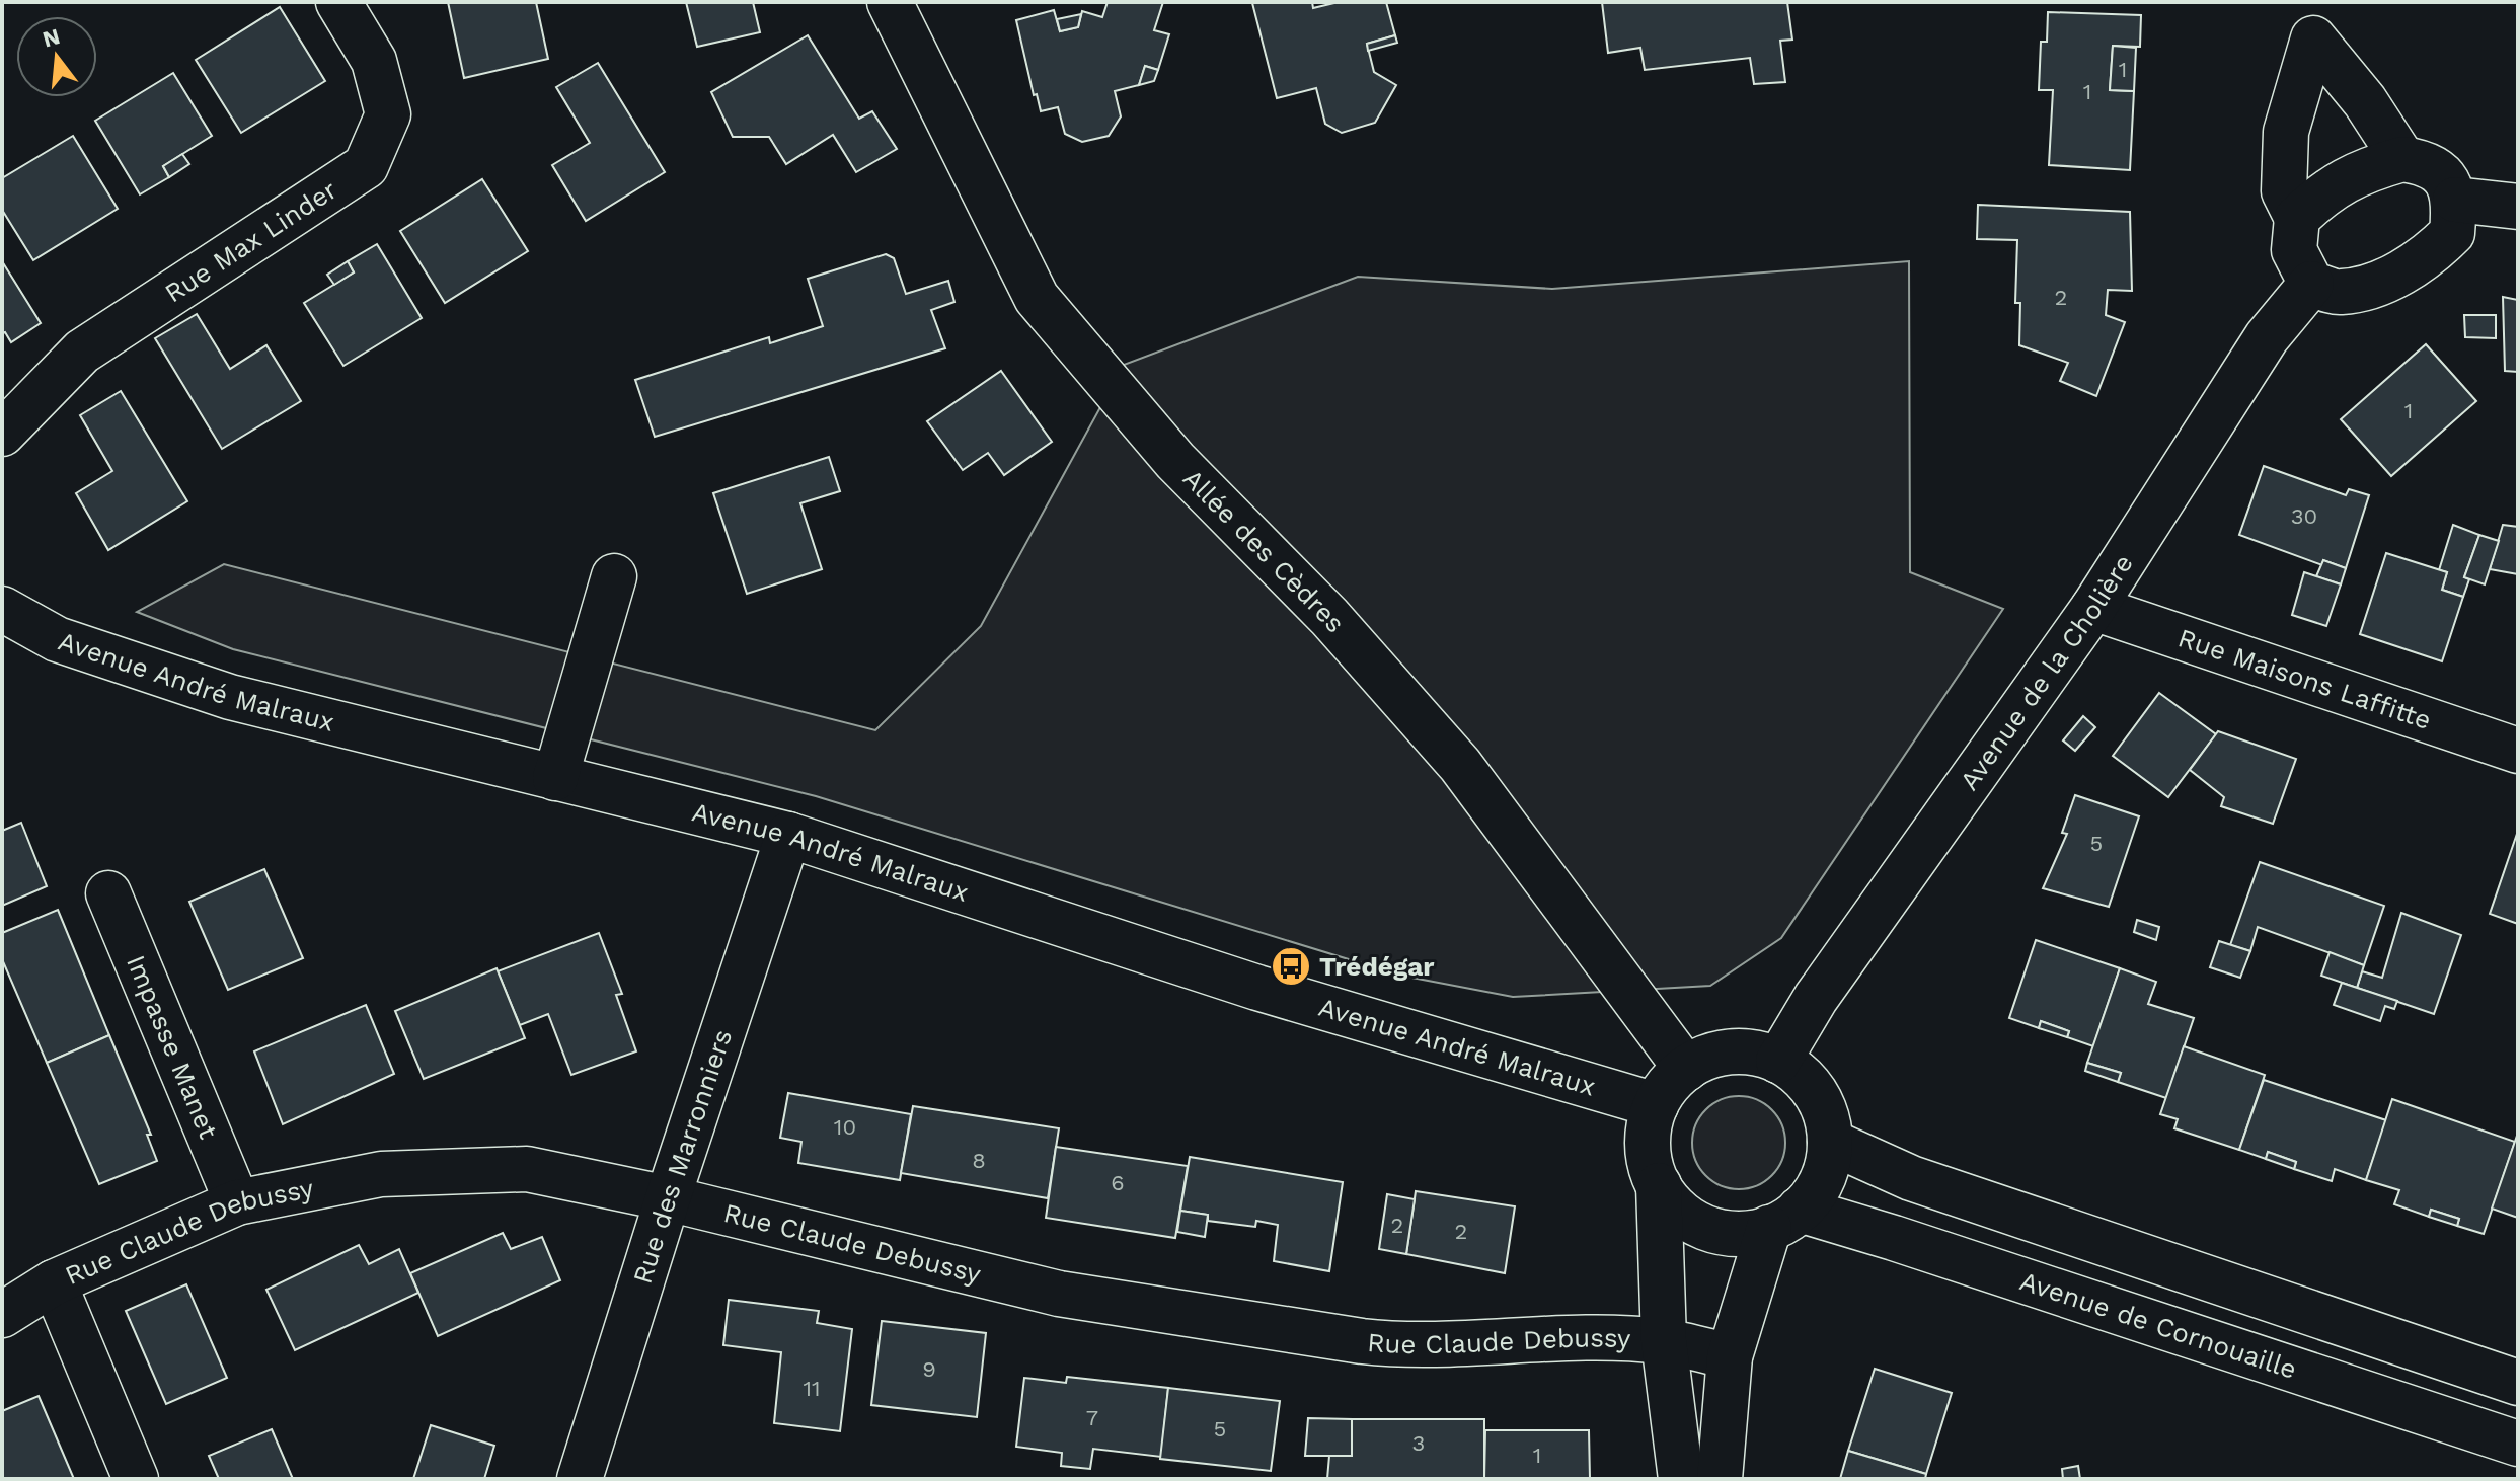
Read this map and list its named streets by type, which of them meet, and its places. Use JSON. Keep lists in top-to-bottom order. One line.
{"streets":{"street":["Rue Max Linder","Allée des Cèdres","Avenue de la Cholière","Rue Maisons Laffitte","Avenue André Malraux","Impasse Manet","Rue des Marronniers","Rue Claude Debussy","Avenue de Cornouaille"]},"crossings":[["Allée des Cèdres","Avenue de la Cholière"],["Allée des Cèdres","Avenue André Malraux"],["Allée des Cèdres","Avenue de Cornouaille"],["Avenue de la Cholière","Rue Maisons Laffitte"],["Avenue de la Cholière","Avenue André Malraux"],["Avenue de la Cholière","Avenue de Cornouaille"],["Avenue André Malraux","Rue des Marronniers"],["Avenue André Malraux","Avenue de Cornouaille"],["Impasse Manet","Rue Claude Debussy"],["Rue des Marronniers","Rue Claude Debussy"]],"places":{"bus stop":["Trédégar"]},"house_numbers":["1","1","2","1","30","5","10","8","6","2","2","9","11","7","5","3","1"],"north":"top"}
